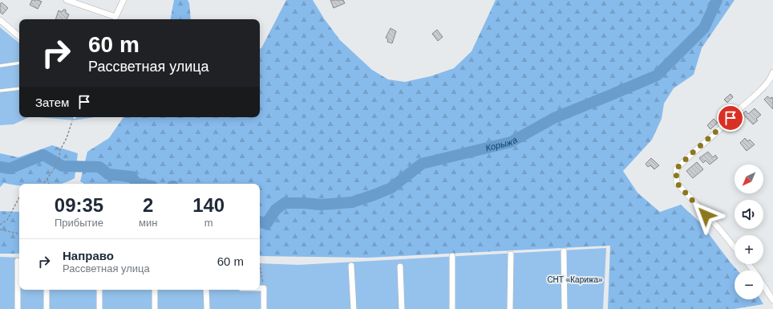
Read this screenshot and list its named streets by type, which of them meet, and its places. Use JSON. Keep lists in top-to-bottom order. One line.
{"water":["Корыжа"],"parks":["СНТ «Карижа»"],"north":"bottom left","page":{"turn":["60 m","Рассветная улица"],"then":"Затем","map_buttons":["+","−"],"eta":["09:35","Прибытие","2","мин","140","m"],"list":[{"name":"Направо","note":"Рассветная улица","value":"60 m"}]}}
